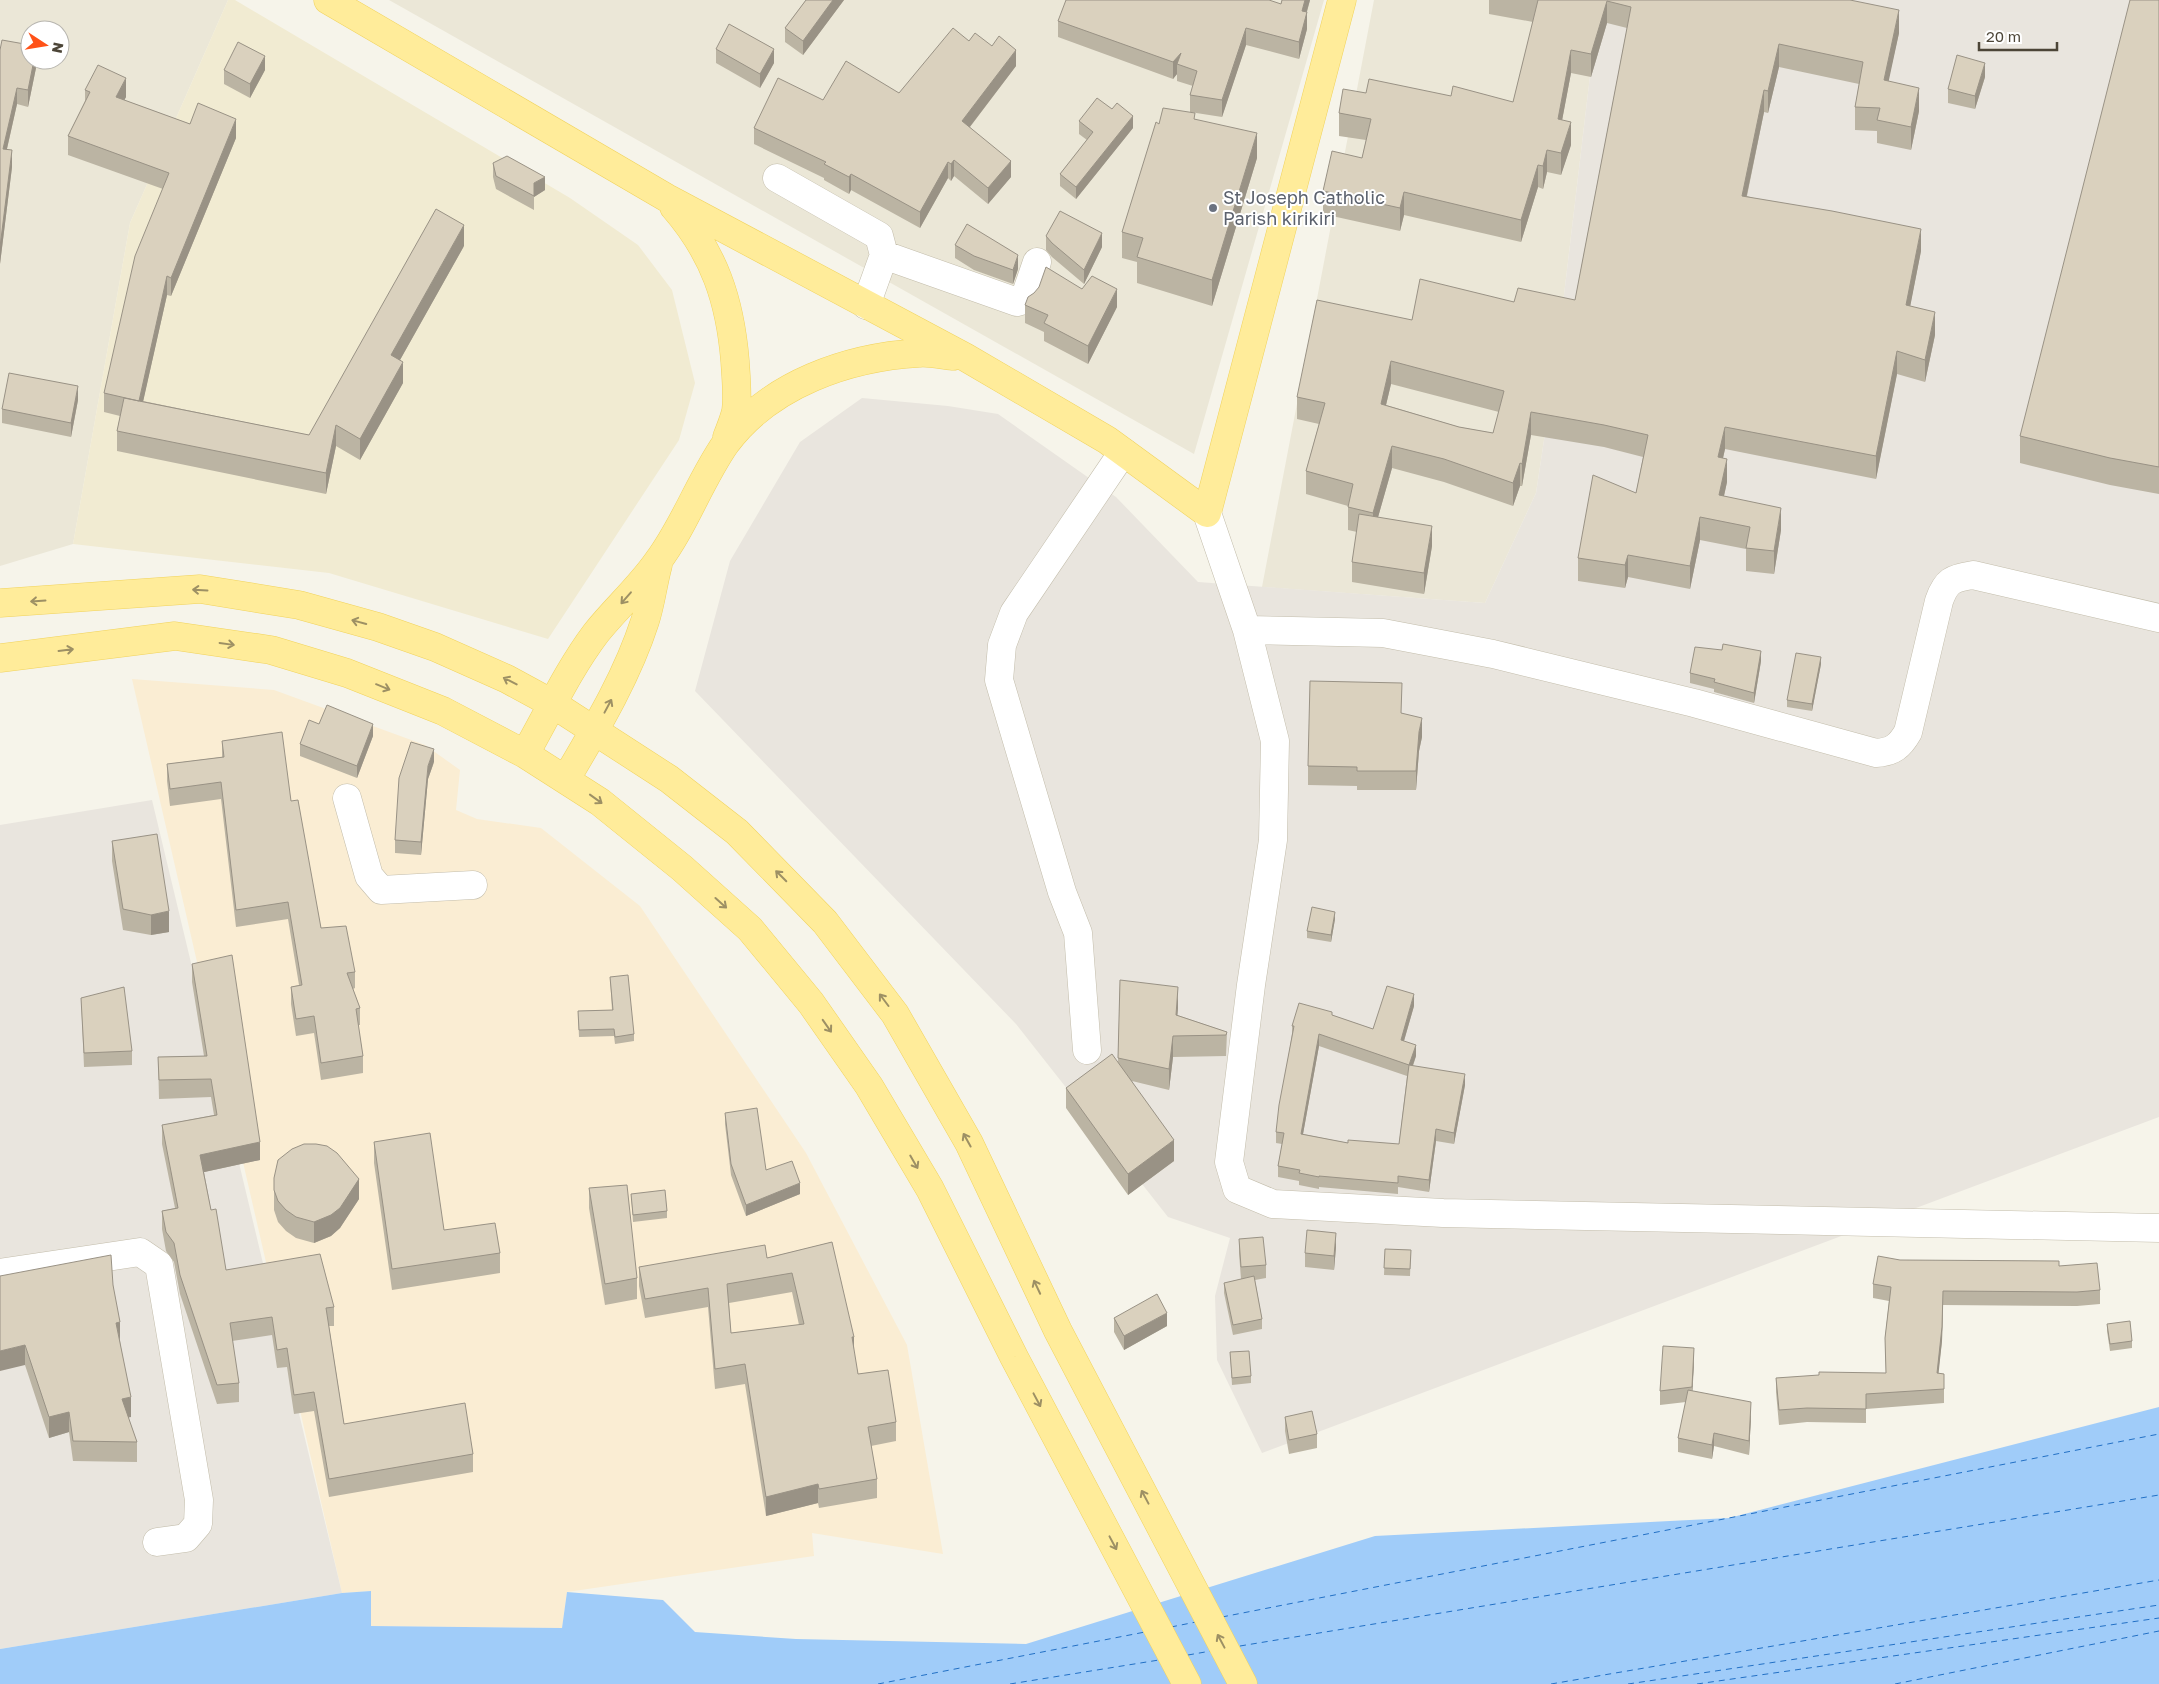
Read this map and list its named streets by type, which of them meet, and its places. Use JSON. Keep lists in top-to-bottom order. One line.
{"places":["St Joseph Catholic Parish kirikiri"],"scale_bar":"20 m","north":"right"}
